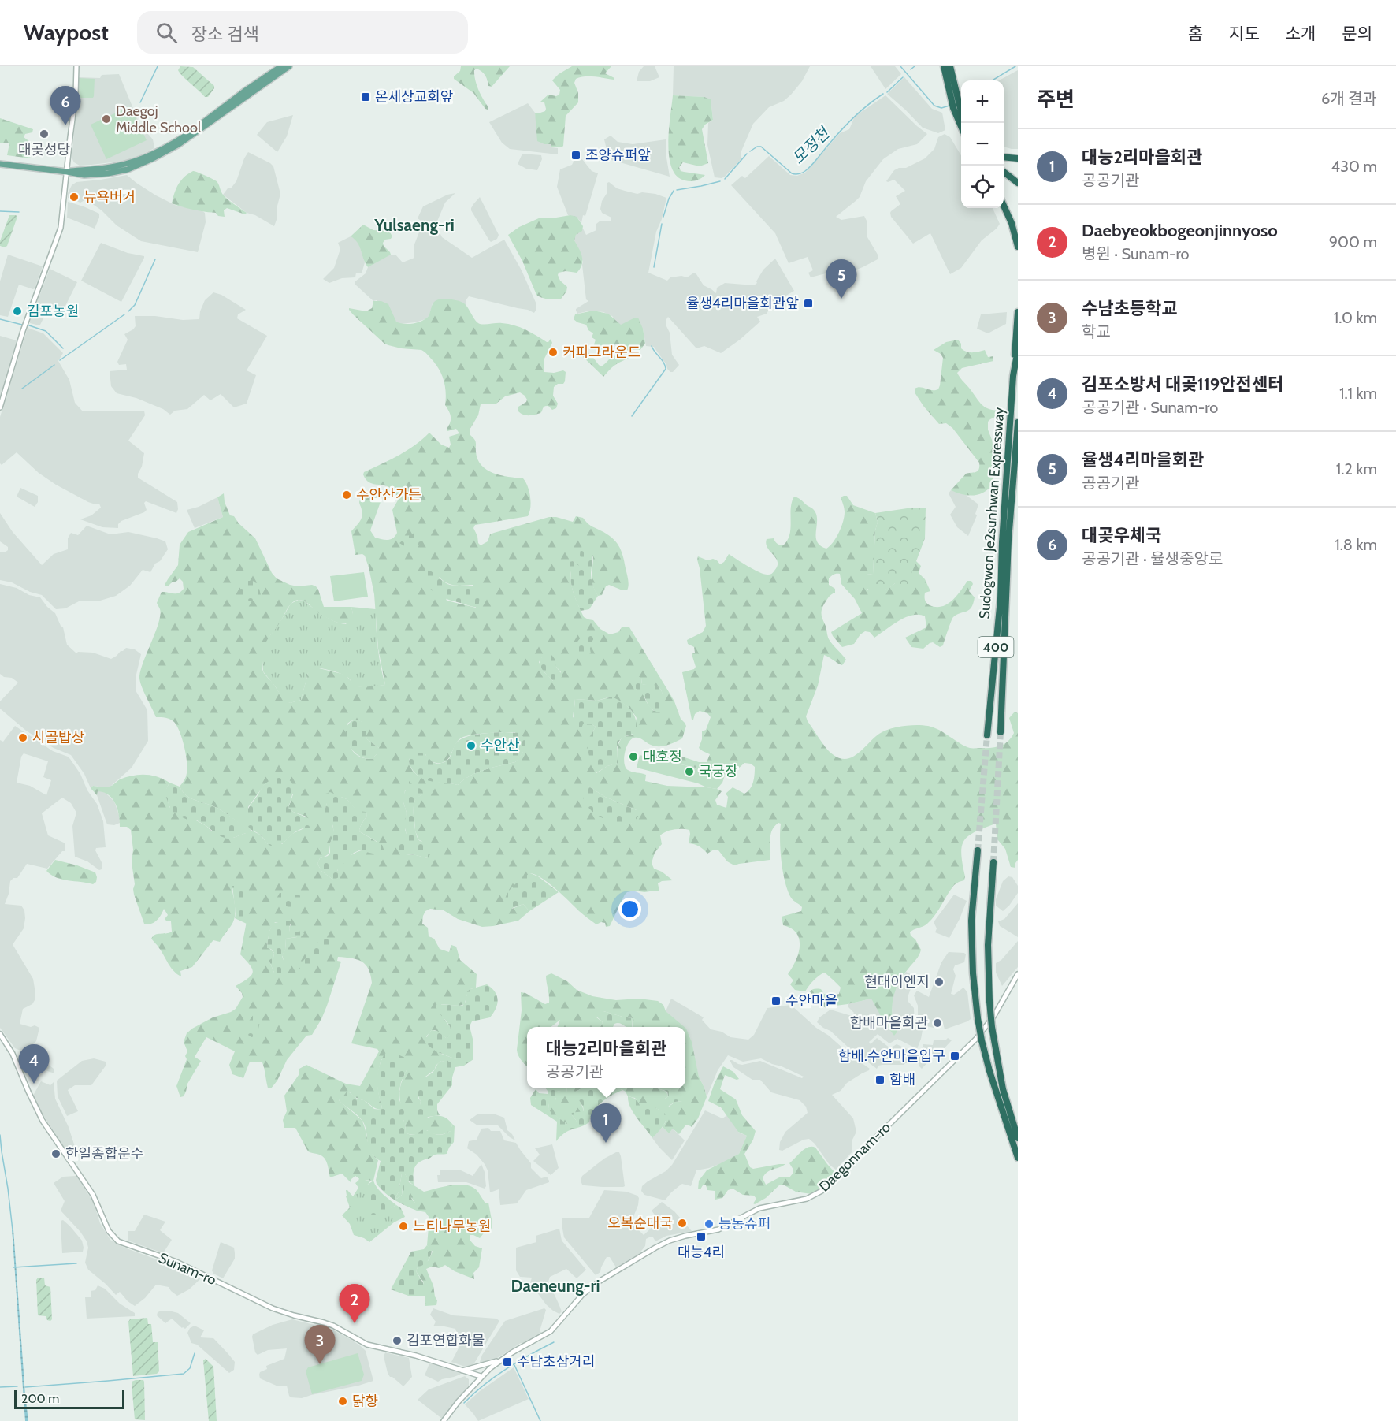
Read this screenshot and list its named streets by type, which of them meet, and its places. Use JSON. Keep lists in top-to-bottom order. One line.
{"streets":{"highway":["Sudogwon Je2sunhwan Expressway","400"],"street":["Daegonnam-ro","Sunam-ro"]},"crossings":[["Daegonnam-ro","Sunam-ro"]],"districts":["Yulsaeng-ri","Daeneung-ri"],"water":["모정천"],"places":{"transit":["온세상교회앞","조양슈퍼앞","율생4리마을회관앞","수안마을","함배.수안마을입구","함배","대능4리","수남초삼거리"],"other":["Daegoj Middle School","대곶성당","뉴욕버거","김포농원","커피그라운드","수안산가든","시골밥상","수안산","대호정","국궁장","현대이엔지","함배마을회관","한일종합운수","오복순대국","능동슈퍼","느티나무농원","김포연합화물","닭향"]},"scale_bar":"200 m","page":{"header":"Waypost","search":"장소 검색","nav":["홈","지도","소개","문의"],"heading":["주변","6개 결과"],"map_buttons":["+","−"],"pins":["6","5","4","1","2","3"],"list":[{"mark":"1","name":"대능2리마을회관","note":"공공기관","value":"430 m"},{"mark":"2","name":"Daebyeokbogeonjinnyoso","note":"병원 · Sunam-ro","value":"900 m"},{"mark":"3","name":"수남초등학교","note":"학교","value":"1.0 km"},{"mark":"4","name":"김포소방서 대곶119안전센터","note":"공공기관 · Sunam-ro","value":"1.1 km"},{"mark":"5","name":"율생4리마을회관","note":"공공기관","value":"1.2 km"},{"mark":"6","name":"대곶우체국","note":"공공기관 · 율생중앙로","value":"1.8 km"}],"popup":["대능2리마을회관","공공기관"],"scale":"200 m"}}
